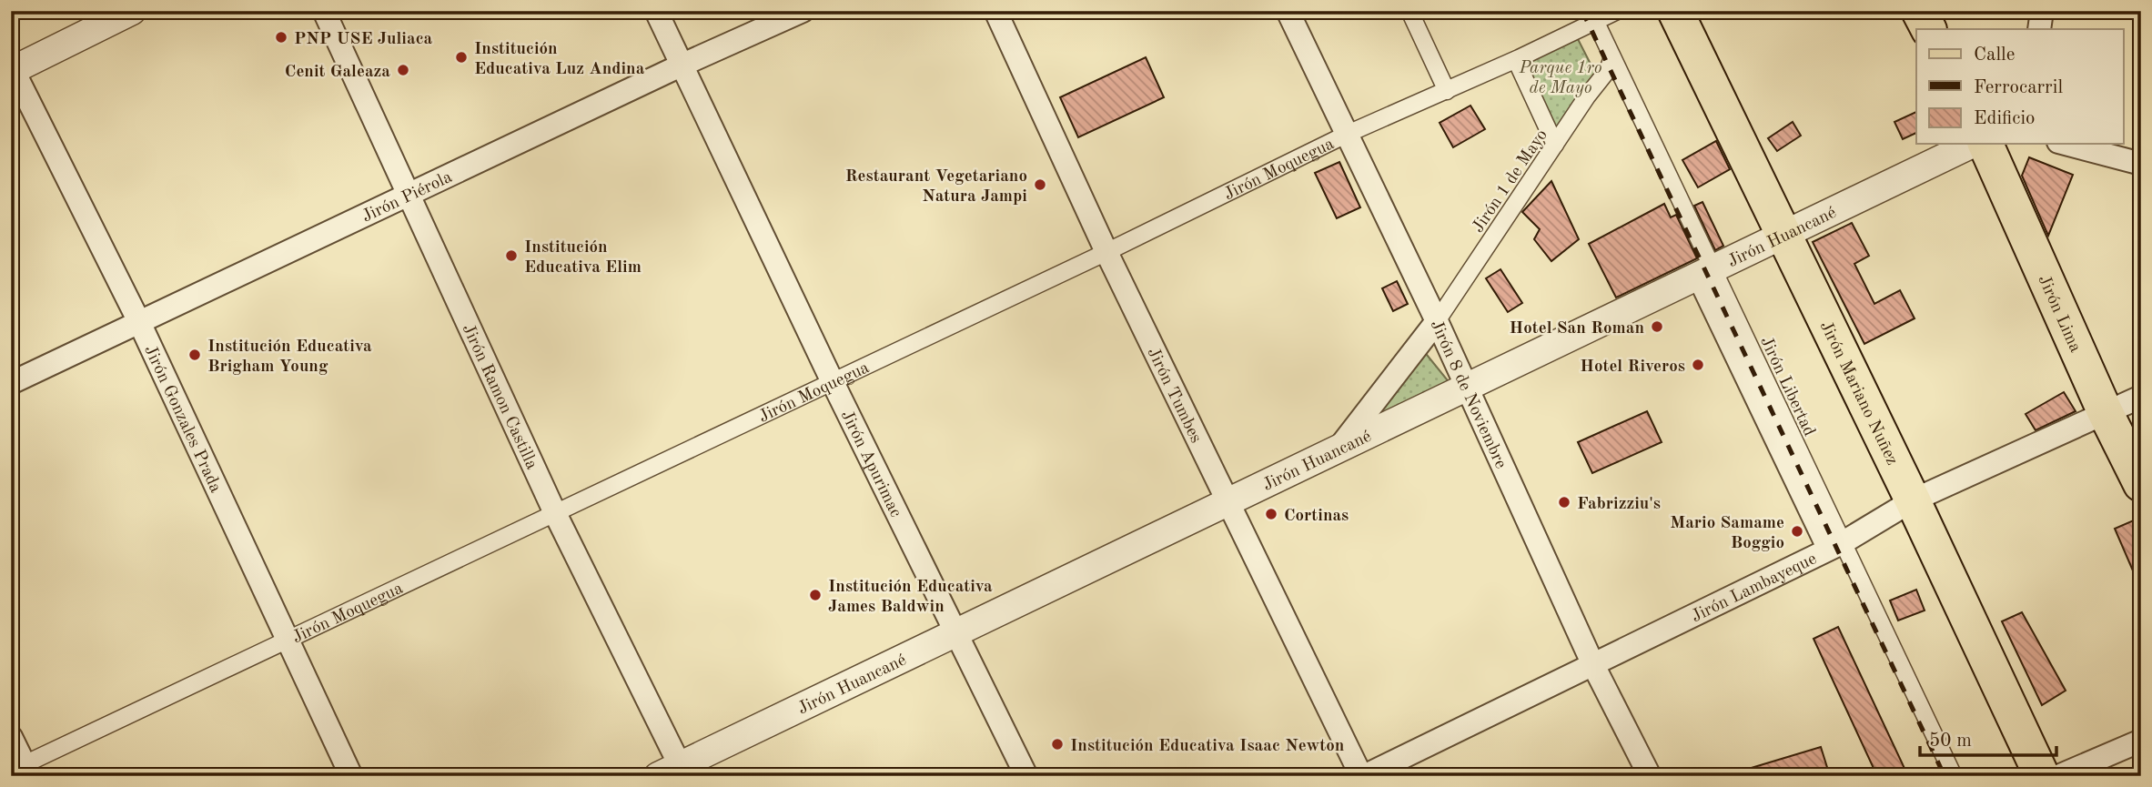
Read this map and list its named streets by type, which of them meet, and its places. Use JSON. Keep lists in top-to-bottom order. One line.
{"streets":{"main road":["Jirón Lima","Jirón Mariano Nuñez"],"street":["Jirón Moquegua","Jirón 1 de Mayo","Jirón Piérola","Jirón Huancané","Jirón 8 de Noviembre","Jirón Tumbes","Jirón Ramon Castilla","Jirón Gonzales Prada","Jirón Apurimac","Jirón Lambayeque"]},"crossings":[["Jirón Moquegua","Jirón 8 de Noviembre"],["Jirón Moquegua","Jirón Tumbes"],["Jirón Moquegua","Jirón Ramon Castilla"],["Jirón Moquegua","Jirón Gonzales Prada"],["Jirón Moquegua","Jirón Apurimac"],["Jirón 1 de Mayo","Jirón 8 de Noviembre"],["Jirón Piérola","Jirón Ramon Castilla"],["Jirón Piérola","Jirón Gonzales Prada"],["Jirón Piérola","Jirón Apurimac"],["Jirón Huancané","Jirón 8 de Noviembre"],["Jirón Huancané","Jirón Mariano Nuñez"],["Jirón Huancané","Jirón Tumbes"],["Jirón Huancané","Jirón Ramon Castilla"],["Jirón Huancané","Jirón Apurimac"],["Jirón Lima","Jirón Lambayeque"],["Jirón 8 de Noviembre","Jirón Lambayeque"],["Jirón Mariano Nuñez","Jirón Lambayeque"],["Jirón Tumbes","Jirón Lambayeque"]],"parks":["Parque 1ro de Mayo"],"places":["PNP USE Juliaca","Institución Educativa Luz Andina","Cenit Galeaza","Restaurant Vegetariano Natura Jampi","Institución Educativa Elim","Hotel San Roman","Institución Educativa Brigham Young","Hotel Riveros","Fabrizziu's","Cortinas","Mario Samame Boggio","Institución Educativa James Baldwin","Institución Educativa Isaac Newton"],"legend":["Calle","Ferrocarril","Edificio"],"scale_bar":"50 m"}
